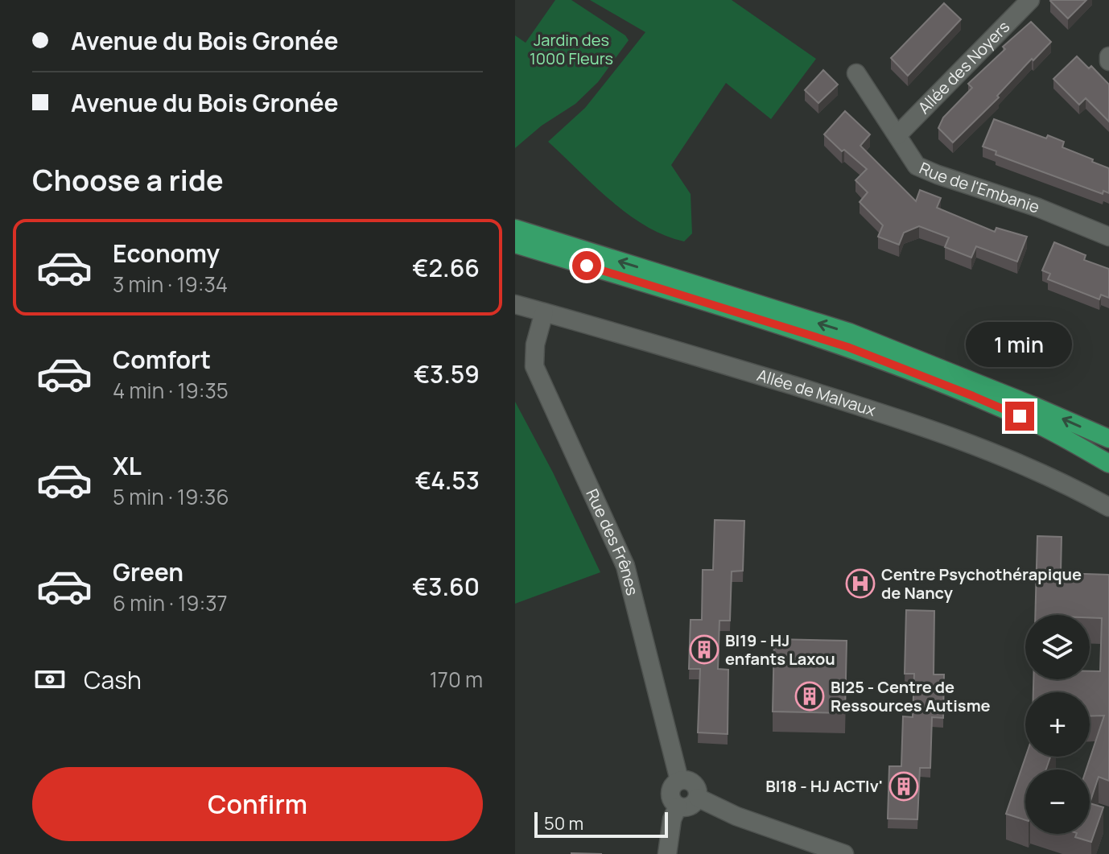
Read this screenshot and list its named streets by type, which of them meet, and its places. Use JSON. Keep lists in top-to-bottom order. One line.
{"streets":{"street":["Allée des Noyers","Rue de l'Embanie","Allée de Malvaux","Rue des Frênes"]},"crossings":[["Allée des Noyers","Rue de l'Embanie"],["Allée de Malvaux","Rue des Frênes"]],"parks":["Jardin des 1000 Fleurs"],"places":{"hospital":["Centre Psychothérapique de Nancy"],"building":["BI19 - HJ enfants Laxou","BI25 - Centre de Ressources Autisme","BI18 - HJ ACTIv'"]},"scale_bar":"50 m","page":{"banner":["Avenue du Bois Gronée","Avenue du Bois Gronée"],"heading":"Choose a ride","list":[{"name":"Economy","note":"3 min · 19:34","value":"€2.66"},{"name":"Comfort","note":"4 min · 19:35","value":"€3.59"},{"name":"XL","note":"5 min · 19:36","value":"€4.53"},{"name":"Green","note":"6 min · 19:37","value":"€3.60"}],"bubble":"1 min","map_buttons":["+","−"],"pay":["Cash","170 m"],"buttons":"Confirm","scale":"50 m"}}
